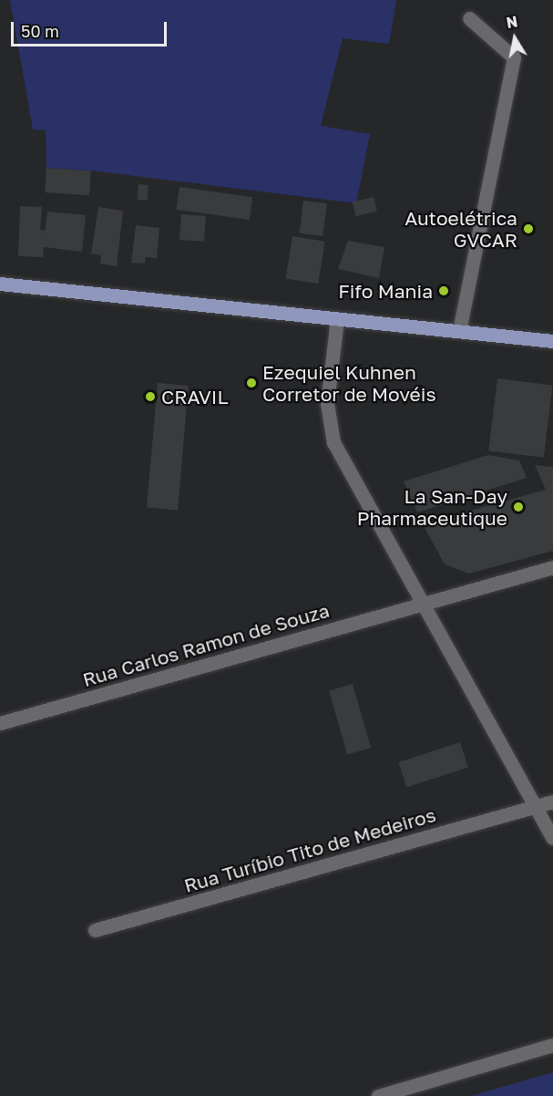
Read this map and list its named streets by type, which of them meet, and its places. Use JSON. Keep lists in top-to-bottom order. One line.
{"streets":{"street":["Rua Carlos Ramon de Souza","Rua Turíbio Tito de Medeiros"]},"places":["Autoelétrica GVCAR","Fifo Mania","Ezequiel Kuhnen Corretor de Movéis","CRAVIL","La San-Day Pharmaceutique"],"scale_bar":"50 m","north":"top"}
